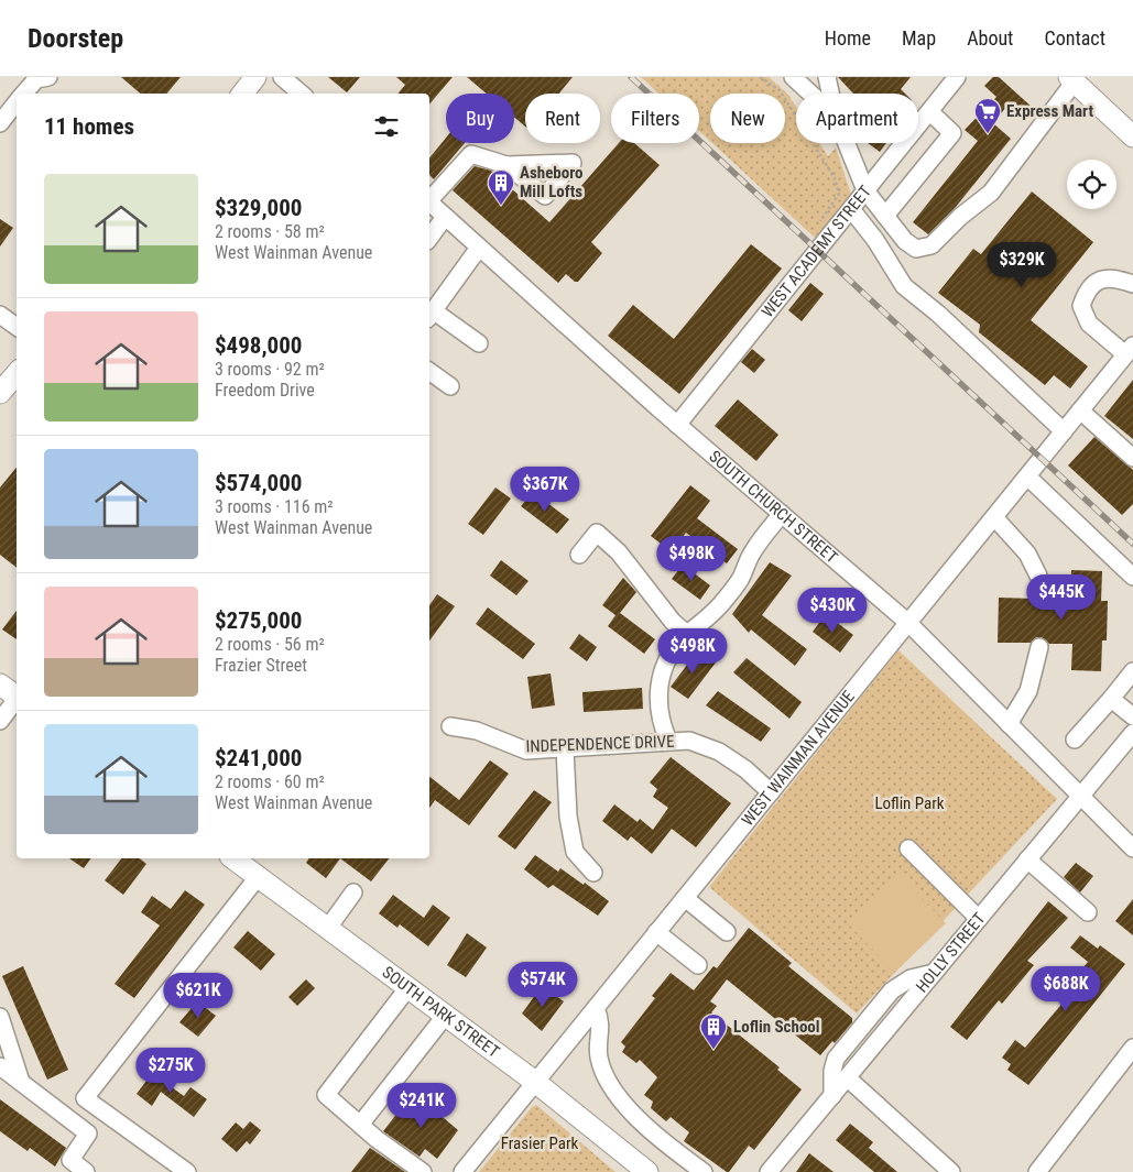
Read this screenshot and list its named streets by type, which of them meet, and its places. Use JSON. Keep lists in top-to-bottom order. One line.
{"streets":{"main road":["SOUTH PARK STREET"],"street":["WEST ACADEMY STREET","SOUTH CHURCH STREET","INDEPENDENCE DRIVE","WEST WAINMAN AVENUE","HOLLY STREET"]},"crossings":[["WEST ACADEMY STREET","SOUTH CHURCH STREET"],["SOUTH CHURCH STREET","WEST WAINMAN AVENUE"],["SOUTH CHURCH STREET","HOLLY STREET"],["INDEPENDENCE DRIVE","WEST WAINMAN AVENUE"],["WEST WAINMAN AVENUE","SOUTH PARK STREET"]],"parks":["Loflin Park","Frasier Park"],"places":{"supermarket":["Express Mart"],"building":["Asheboro Mill Lofts","Loflin School"]},"page":{"header":"Doorstep","nav":["Home","Map","About","Contact"],"chip":["Buy","Rent","Filters","New","Apartment"],"heading":"11 homes","list":[{"name":"$329,000","note":"2 rooms · 58 m² · West Wainman Avenue"},{"name":"$498,000","note":"3 rooms · 92 m² · Freedom Drive"},{"name":"$574,000","note":"3 rooms · 116 m² · West Wainman Avenue"},{"name":"$275,000","note":"2 rooms · 56 m² · Frazier Street"},{"name":"$241,000","note":"2 rooms · 60 m² · West Wainman Avenue"}],"price":["$329K","$367K","$498K","$445K","$430K","$498K","$574K","$688K","$621K","$275K","$241K"]}}
